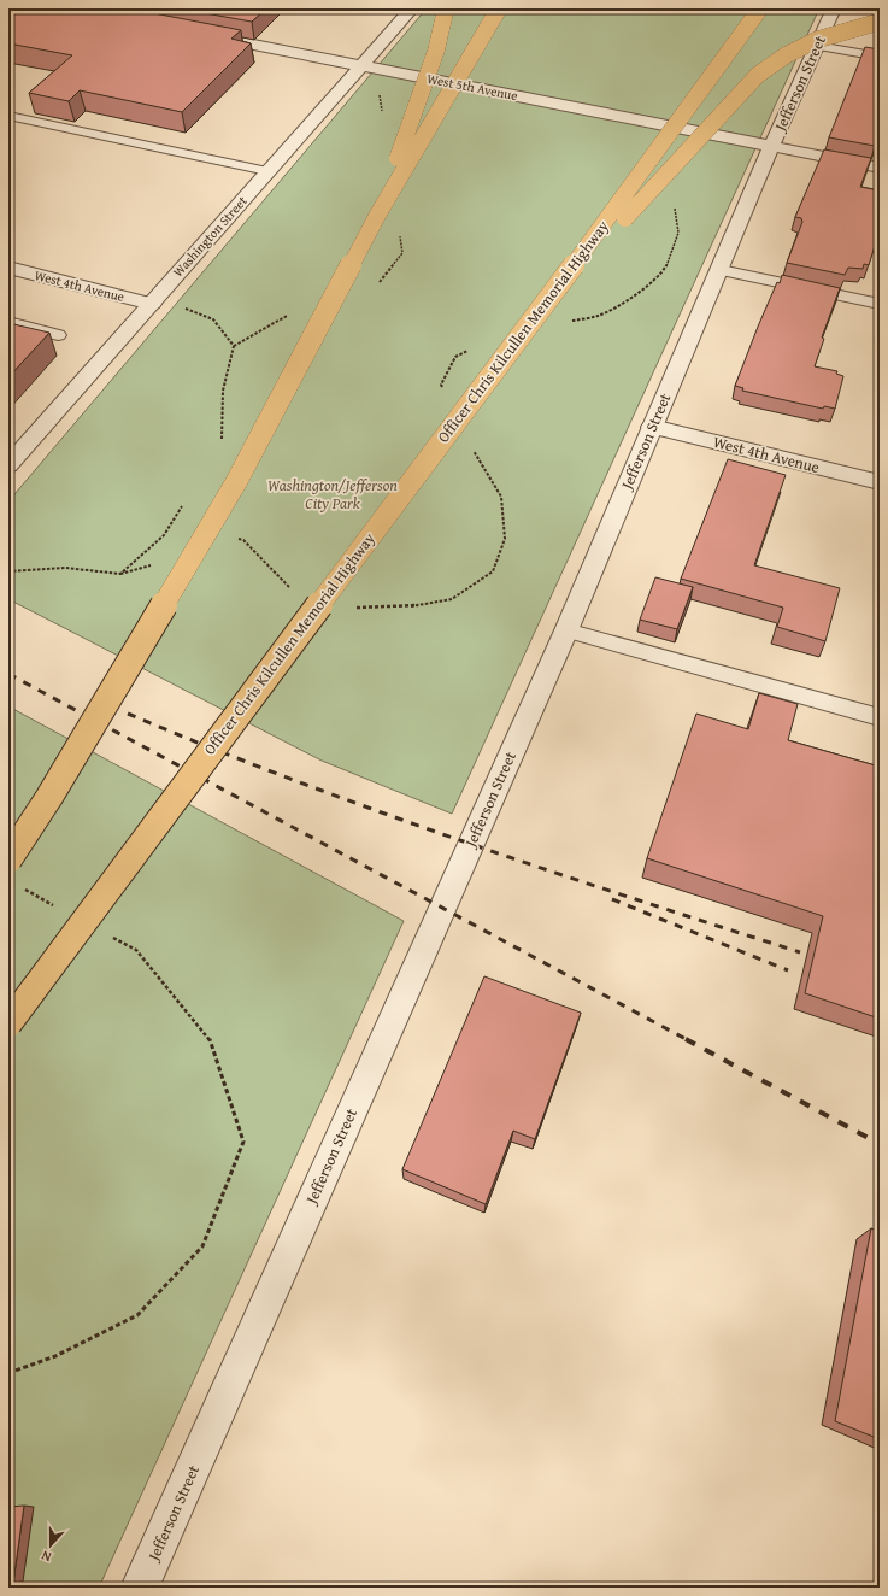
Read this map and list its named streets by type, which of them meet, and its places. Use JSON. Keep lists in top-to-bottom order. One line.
{"streets":{"highway":["Officer Chris Kilcullen Memorial Highway"],"street":["Jefferson Street","West 5th Avenue","Washington Street","West 4th Avenue"]},"crossings":[["Jefferson Street","West 5th Avenue"],["Jefferson Street","West 4th Avenue"],["West 5th Avenue","Washington Street"],["Washington Street","West 4th Avenue"]],"parks":["Washington/Jefferson City Park"],"north":"bottom"}
